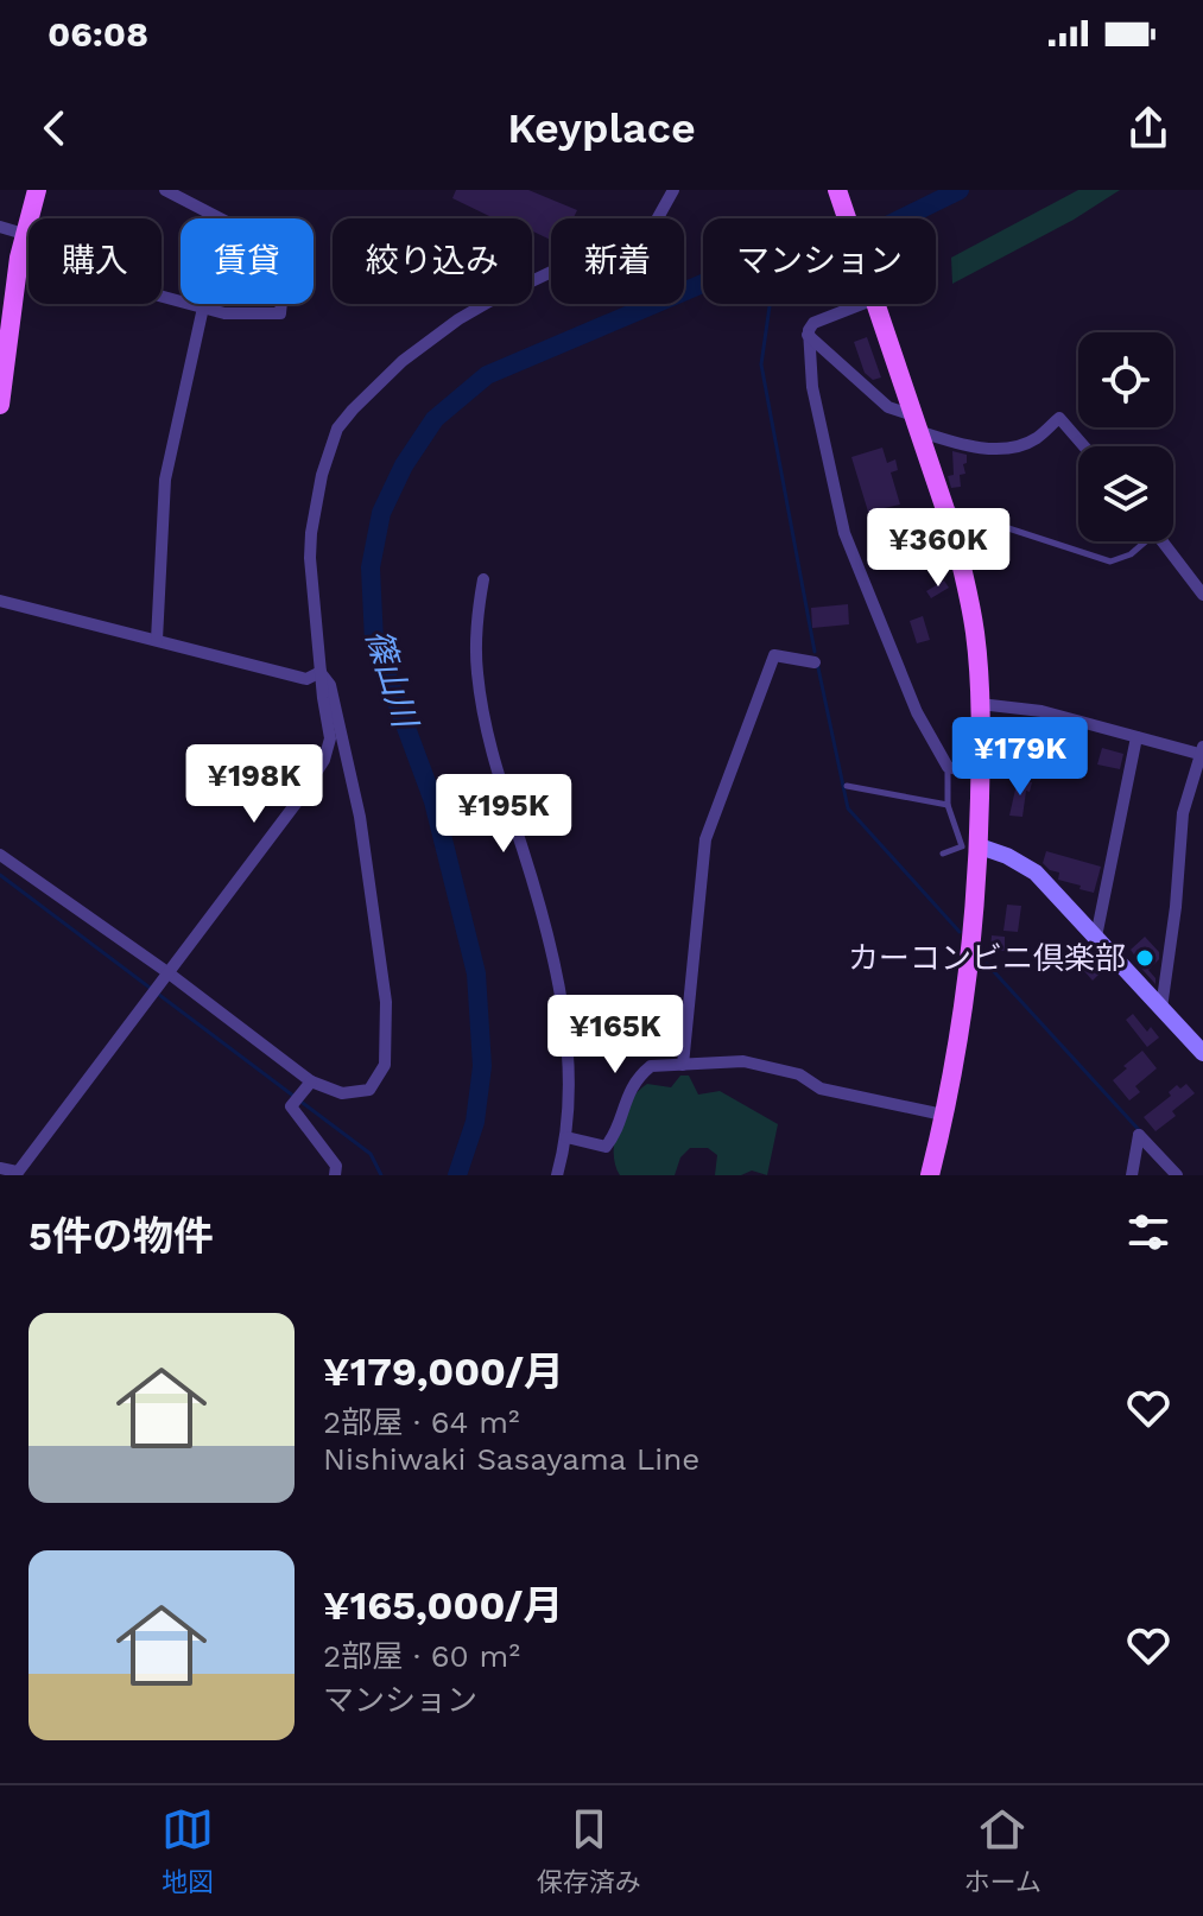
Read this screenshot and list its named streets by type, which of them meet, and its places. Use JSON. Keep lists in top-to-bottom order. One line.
{"water":["篠山川"],"places":["カーコンビニ倶楽部"],"page":{"status":"06:08","header":"Keyplace","chip":["購入","賃貸","絞り込み","新着","マンション"],"price":["¥360K","¥179K","¥198K","¥195K","¥165K"],"heading":"5件の物件","list":[{"name":"¥179,000/月","note":"2部屋 · 64 m² · Nishiwaki Sasayama Line"},{"name":"¥165,000/月","note":"2部屋 · 60 m² · マンション"}],"tabs":["地図","保存済み","ホーム"]}}
